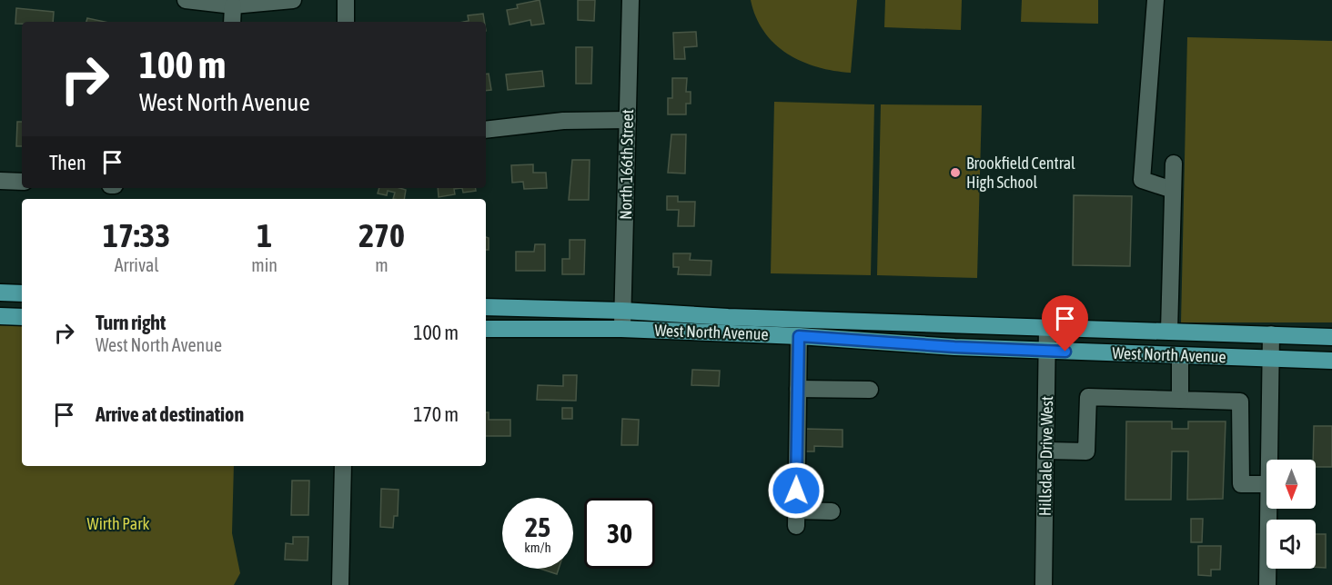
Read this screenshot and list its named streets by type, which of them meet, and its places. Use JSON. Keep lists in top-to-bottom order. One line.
{"streets":{"main road":["West North Avenue"],"street":["North 166th Street","Hillsdale Drive West"]},"crossings":[["North 166th Street","West North Avenue"],["West North Avenue","Hillsdale Drive West"]],"parks":["Wirth Park"],"places":["Brookfield Central High School"],"north":"bottom","page":{"turn":["100 m","West North Avenue"],"then":"Then","eta":["17:33","Arrival","1","min","270","m"],"list":[{"name":"Turn right","note":"West North Avenue","value":"100 m"},{"name":"Arrive at destination","value":"170 m"}],"speed":"25 km/h","limit":"30"}}
